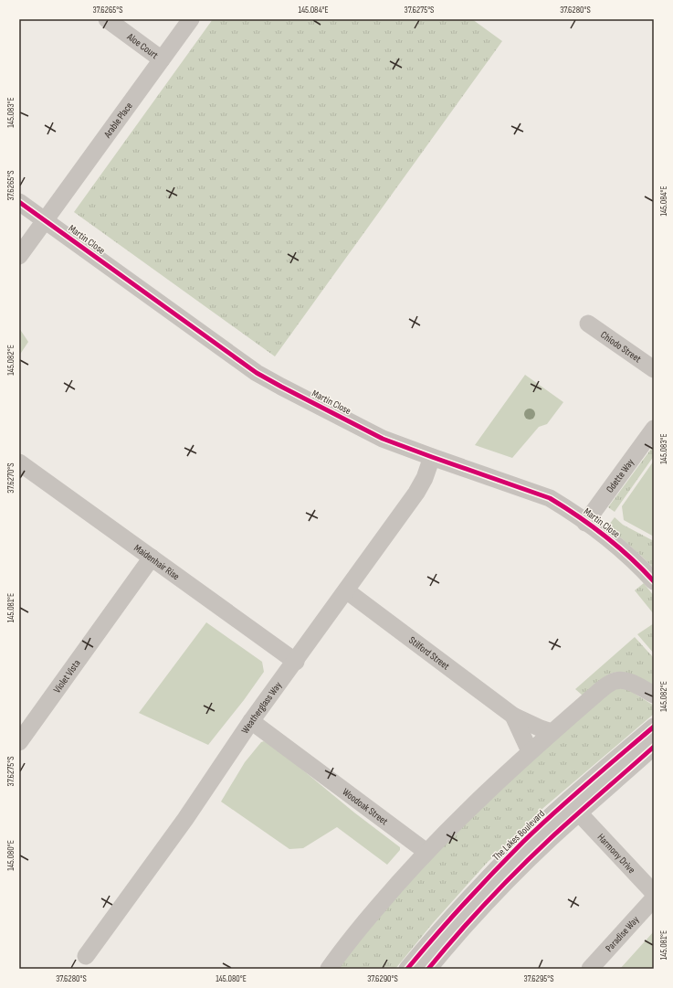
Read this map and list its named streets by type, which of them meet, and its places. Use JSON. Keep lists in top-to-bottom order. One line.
{"streets":{"street":["Aloe Court","Arable Place","Martin Close","Chiodo Street","Odette Way","Maidenhair Rise","Stilford Street","Violet Vista","Weatherglass Way","Woodoak Street","The Lakes Boulevard","Harmony Drive","Paradise Way"]},"crossings":[["Aloe Court","Arable Place"],["Arable Place","Martin Close"],["Martin Close","Odette Way"],["Martin Close","Weatherglass Way"],["Maidenhair Rise","Violet Vista"],["Maidenhair Rise","Weatherglass Way"],["Stilford Street","Weatherglass Way"],["Weatherglass Way","Woodoak Street"],["The Lakes Boulevard","Harmony Drive"]],"coordinates":["37.6265°S","145.084°E","37.6275°S","37.6280°S","145.083°E","145.082°E","37.6270°S","145.081°E","145.080°E","37.6290°S","37.6295°S"]}
